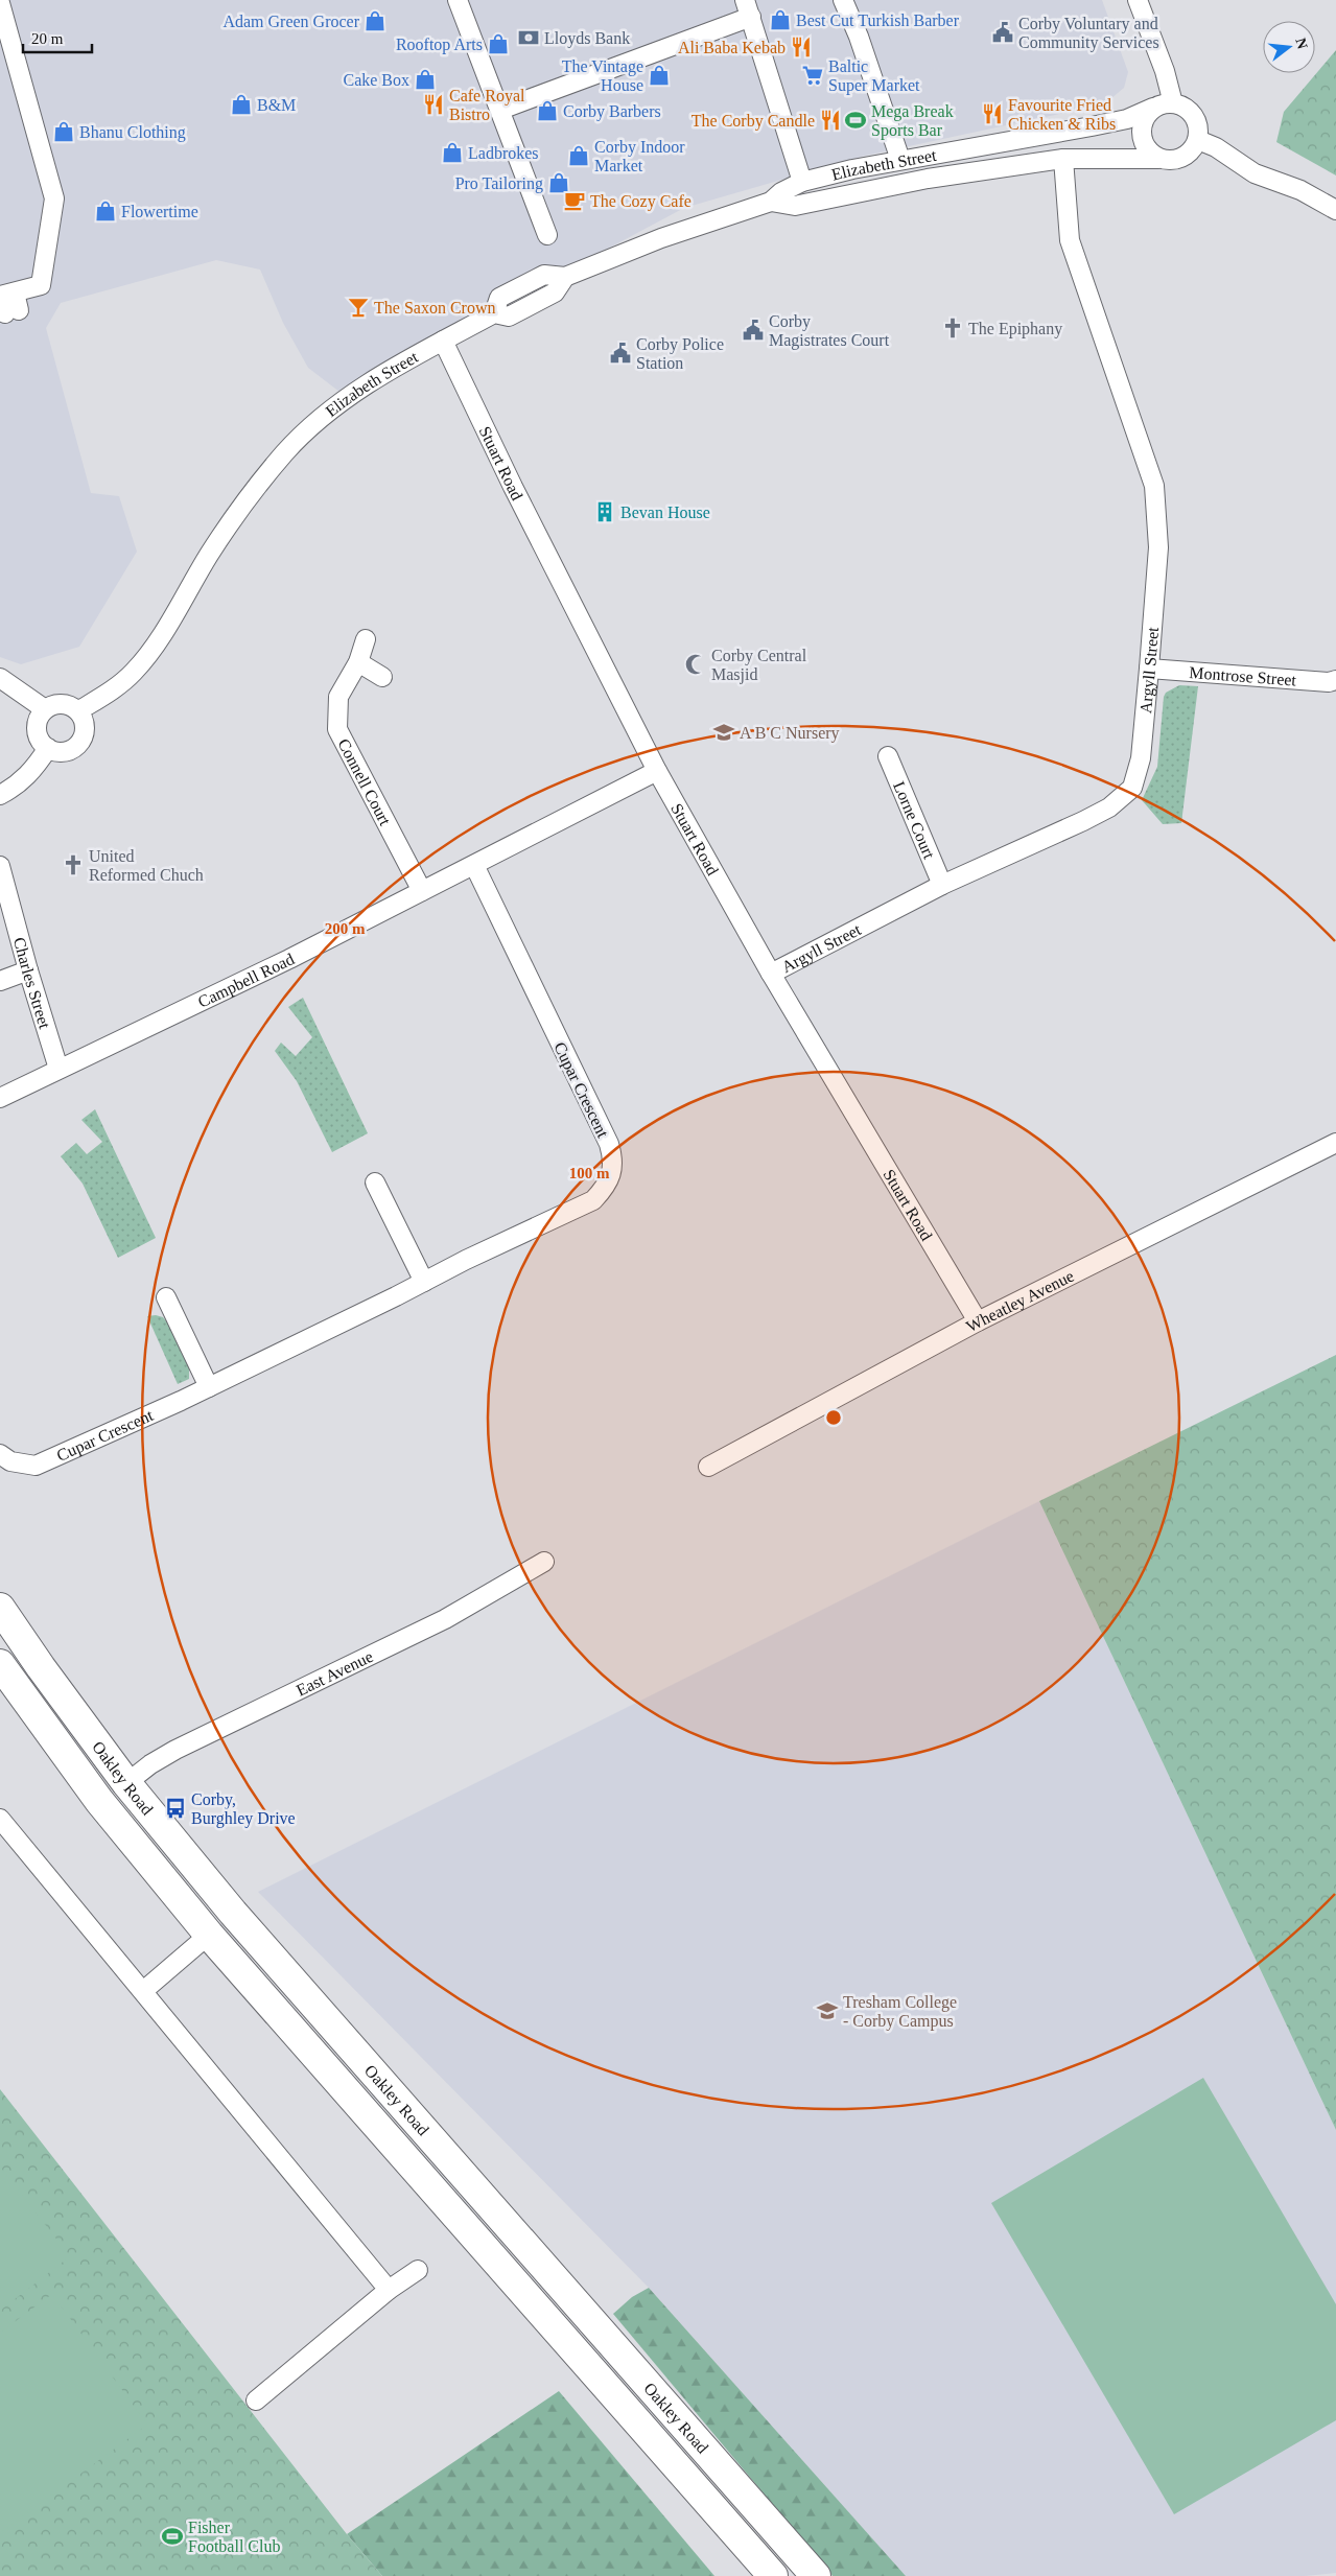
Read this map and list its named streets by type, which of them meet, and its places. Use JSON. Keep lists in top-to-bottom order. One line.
{"streets":{"highway":["Oakley Road"],"street":["Elizabeth Street","Stuart Road","Argyll Street","Montrose Street","Connell Court","Lorne Court","Campbell Road","Charles Street","Cupar Crescent","Wheatley Avenue","East Avenue"]},"crossings":[["Elizabeth Street","Stuart Road"],["Elizabeth Street","Argyll Street"],["Stuart Road","Argyll Street"],["Stuart Road","Campbell Road"],["Stuart Road","Wheatley Avenue"],["Argyll Street","Montrose Street"],["Argyll Street","Lorne Court"],["Connell Court","Campbell Road"],["Campbell Road","Charles Street"],["Campbell Road","Cupar Crescent"],["East Avenue","Oakley Road"]],"places":{"shop":["Best Cut Turkish Barber","Adam Green Grocer","Rooftop Arts","The Vintage House","Cake Box","B&M","Corby Barbers","Bhanu Clothing","Ladbrokes","Corby Indoor Market","Pro Tailoring","Flowertime"],"public building":["Corby Voluntary and Community Services","Corby Magistrates Court","Corby Police Station"],"bank":["Lloyds Bank"],"restaurant":["Ali Baba Kebab","Cafe Royal Bistro","Favourite Fried Chicken & Ribs","The Corby Candle"],"supermarket":["Baltic Super Market"],"sports":["Mega Break Sports Bar","Fisher Football Club"],"cafe":["The Cozy Cafe"],"bar":["The Saxon Crown"],"church":["The Epiphany","United Reformed Chuch"],"building":["Bevan House"],"mosque":["Corby Central Masjid"],"school or university":["A B C Nursery","Tresham College - Corby Campus"],"bus stop":["Corby, Burghley Drive"]},"scale_bar":"20 m","north":"right","rings":["200 m","100 m"]}
